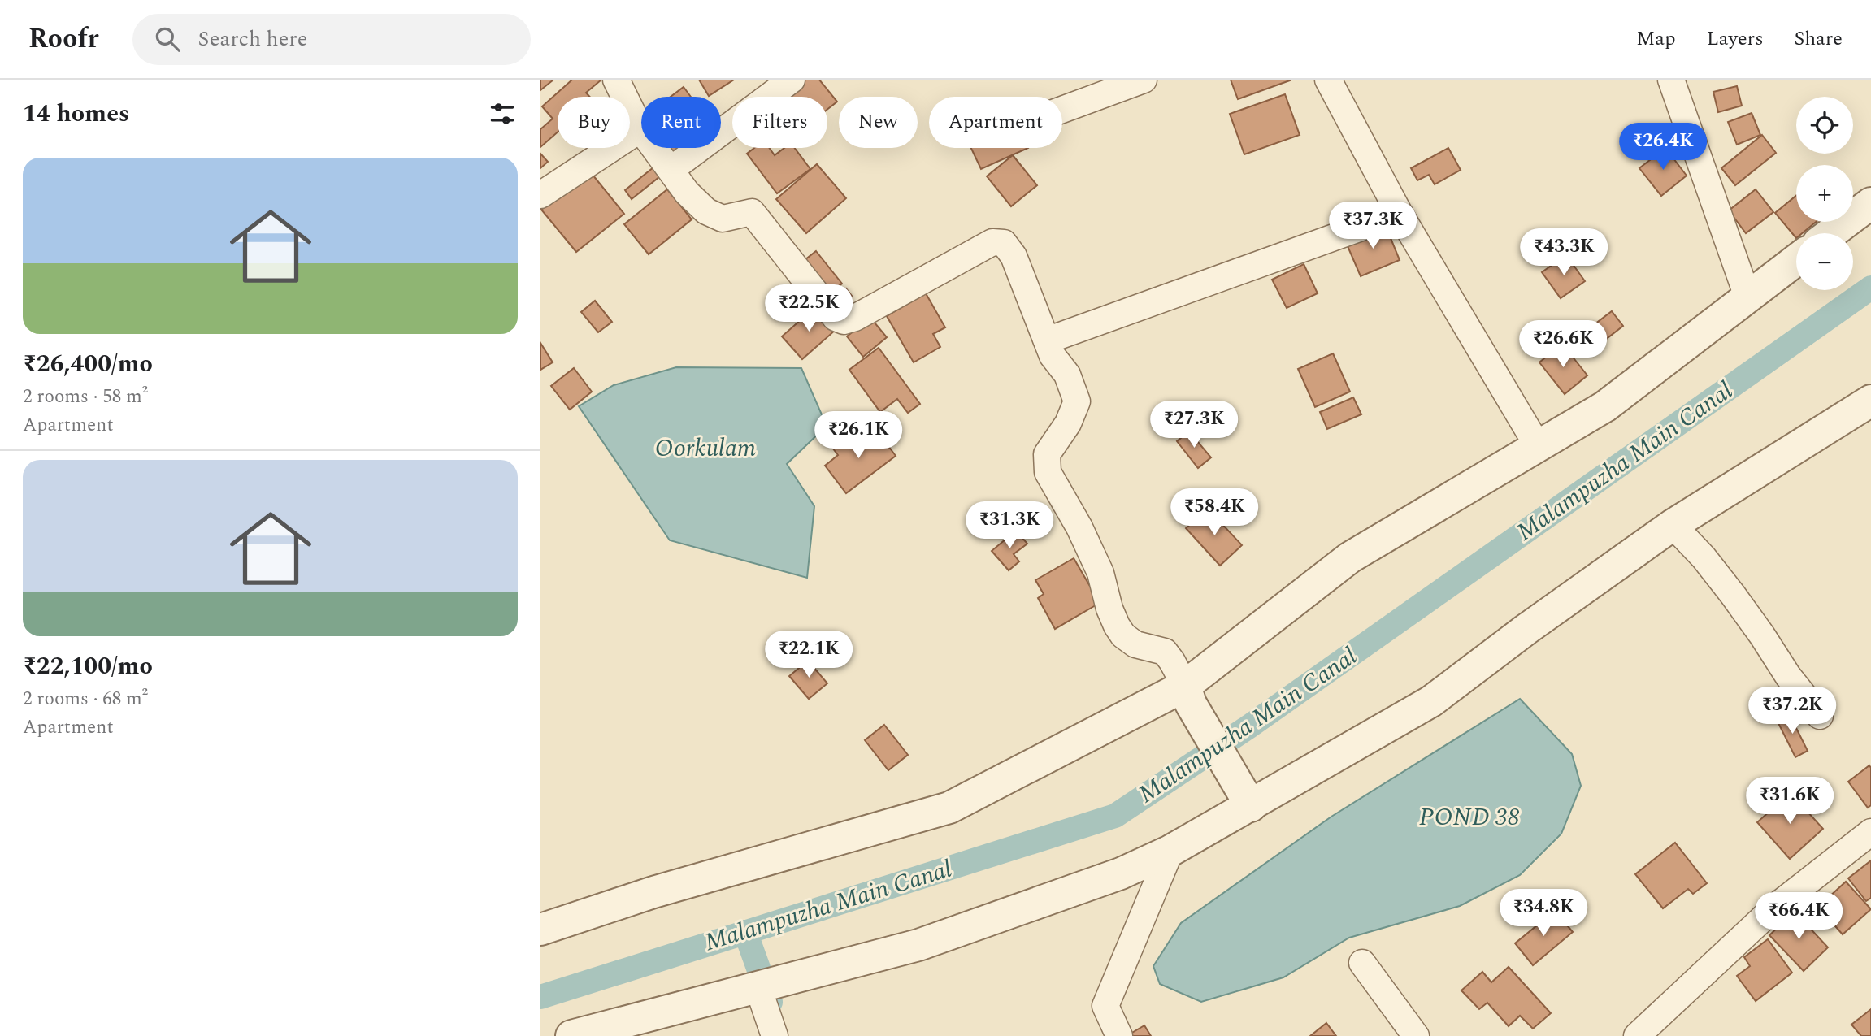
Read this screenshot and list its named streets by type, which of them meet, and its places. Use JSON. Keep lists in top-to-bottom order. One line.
{"water":["Oorkulam","Malampuzha Main Canal","POND 38"],"page":{"header":"Roofr","search":"Search here","nav":["Map","Layers","Share"],"heading":"14 homes","map_buttons":["+","−"],"chip":["Buy","Rent","Filters","New","Apartment"],"price":["₹26.4K","₹37.3K","₹43.3K","₹22.5K","₹26.6K","₹27.3K","₹26.1K","₹58.4K","₹31.3K","₹22.1K","₹37.2K","₹31.6K","₹34.8K","₹66.4K"],"list":[{"name":"₹26,400/mo","note":"2 rooms · 58 m² · Apartment"},{"name":"₹22,100/mo","note":"2 rooms · 68 m² · Apartment"}]}}
